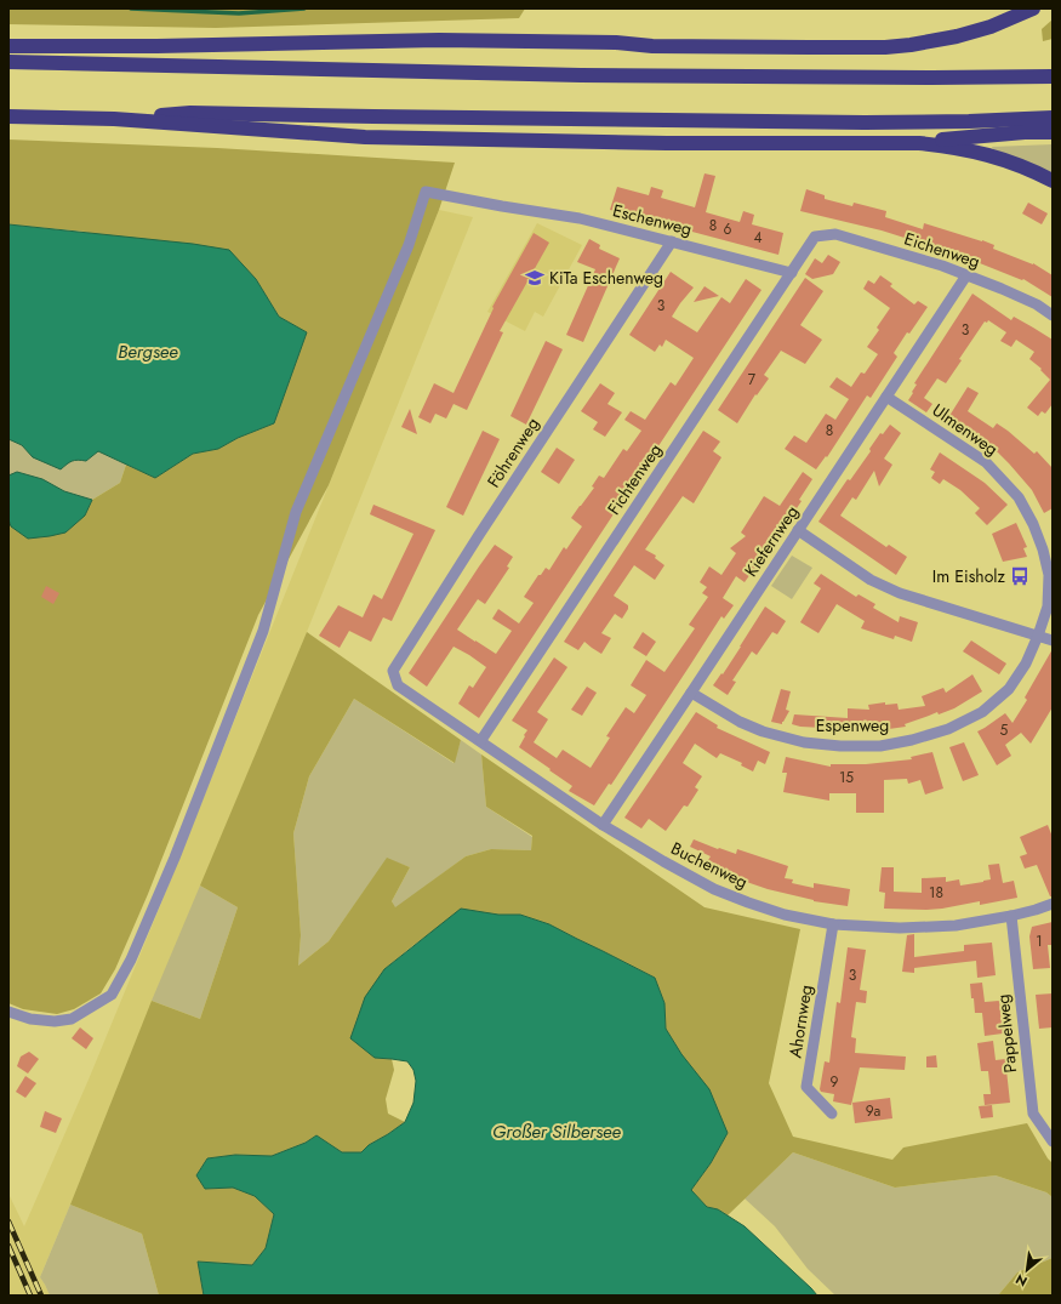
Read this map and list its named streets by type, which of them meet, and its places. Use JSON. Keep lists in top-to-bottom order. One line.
{"streets":{"street":["Eschenweg","Eichenweg","Ulmenweg","Föhrenweg","Fichtenweg","Kiefernweg","Espenweg","Buchenweg","Ahornweg","Pappelweg"]},"crossings":[["Eschenweg","Föhrenweg"],["Eschenweg","Fichtenweg"],["Eichenweg","Fichtenweg"],["Eichenweg","Kiefernweg"],["Ulmenweg","Kiefernweg"],["Ulmenweg","Espenweg"],["Föhrenweg","Buchenweg"],["Fichtenweg","Buchenweg"],["Kiefernweg","Espenweg"],["Kiefernweg","Buchenweg"],["Buchenweg","Ahornweg"],["Buchenweg","Pappelweg"]],"water":["Bergsee","Großer Silbersee"],"places":{"school or university":["KiTa Eschenweg"],"bus stop":["Im Eisholz"]},"house_numbers":["8","6","4","3","3","7","8","5","15","18","1","3","9","9a"],"north":"bottom left"}
